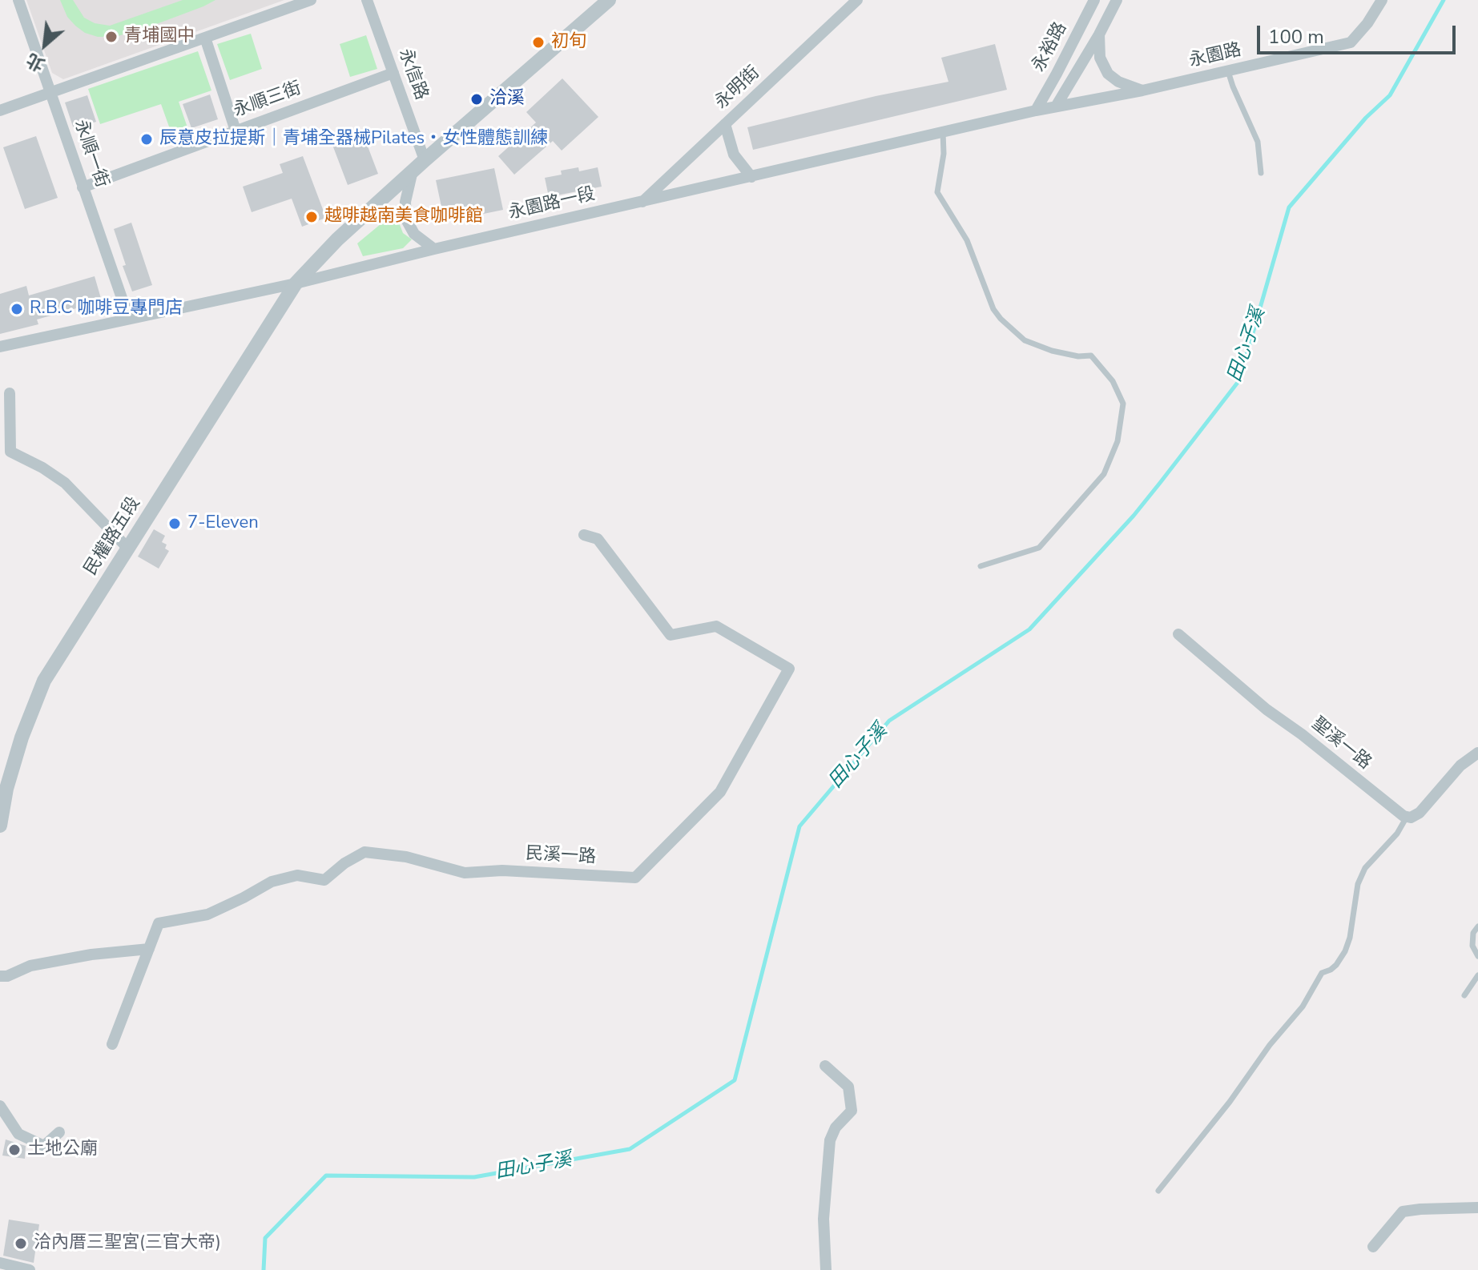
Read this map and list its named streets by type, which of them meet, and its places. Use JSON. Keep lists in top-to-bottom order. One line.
{"streets":{"street":["永裕路","永園路","永信路","永明街","永順三街","永順一街","永園路一段","民權路五段","聖溪一路","民溪一路"]},"crossings":[["永裕路","永園路"],["永裕路","永園路一段"],["永園路","永園路一段"],["永信路","永順三街"],["永信路","民權路五段"],["永明街","永園路一段"],["永順三街","永順一街"],["永順一街","永園路一段"],["永園路一段","民權路五段"]],"water":["田心子溪"],"places":["青埔國中","初旬","洽溪","辰意皮拉提斯｜青埔全器械Pilates・女性體態訓練","越啡越南美食咖啡館","R.B.C 咖啡豆專門店","7-Eleven","土地公廟","洽內厝三聖宮(三官大帝)"],"scale_bar":"100 m","north":"bottom left"}
